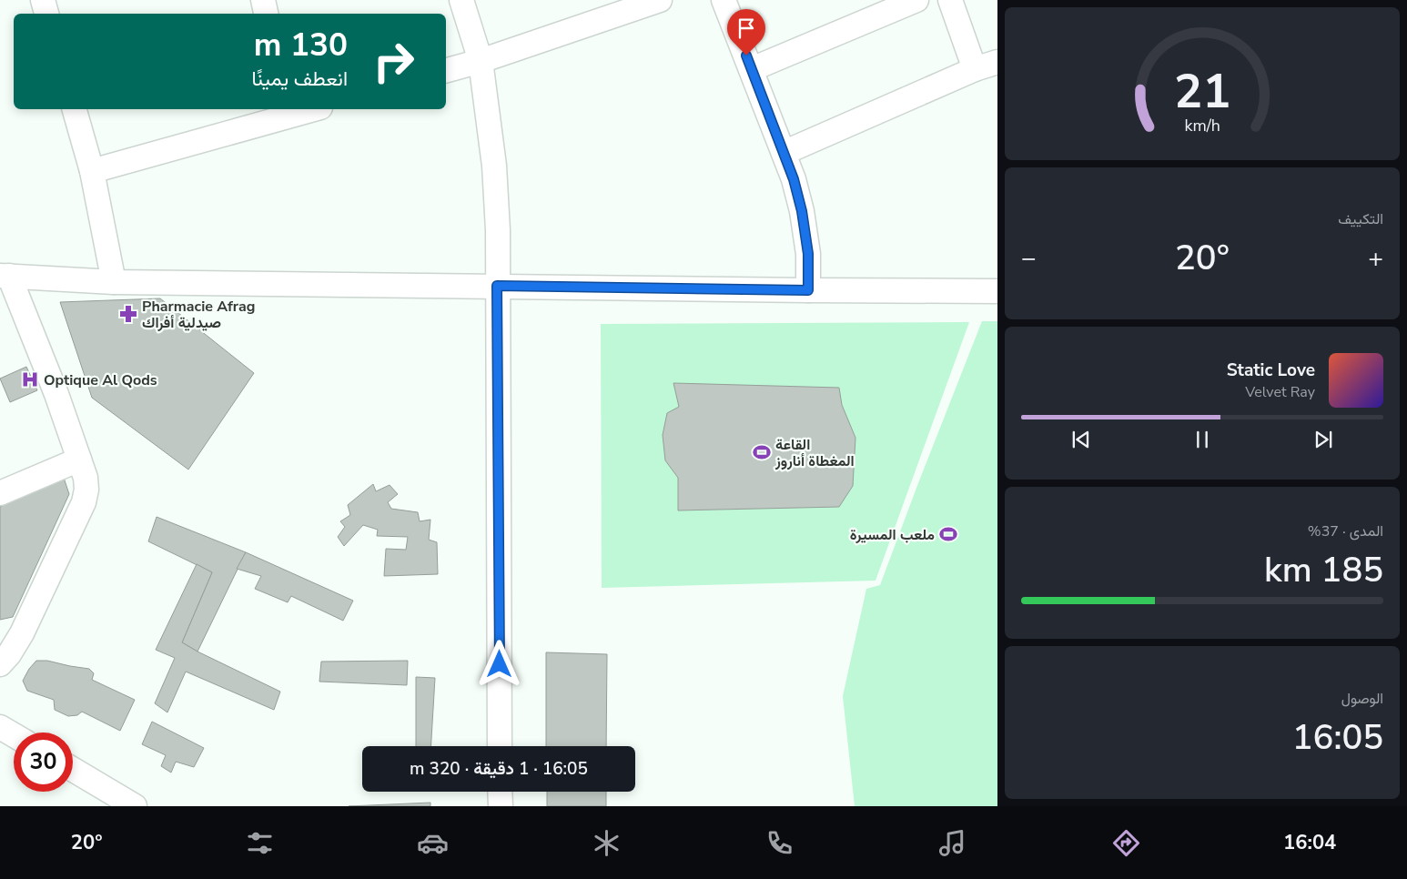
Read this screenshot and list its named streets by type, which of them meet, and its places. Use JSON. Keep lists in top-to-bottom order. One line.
{"places":{"pharmacy":["Pharmacie Afrag صيدلية أفراك"],"hospital":["Optique Al Qods"],"sports":["القاعة المغطاة أناروز","ملعب المسيرة"]},"page":{"turn":["130 m","انعطف يمينًا"],"tile":["التكييف",["المدى · 37%","185 km"],["الوصول","16:05"]],"heat":["−","20°","+"],"song":["Static Love","Velvet Ray"],"limit":"30","trip":"16:05 · 1 دقيقة · 320 m","tabs":["16:04","20°"],"gauge":["21","km/h"]}}
